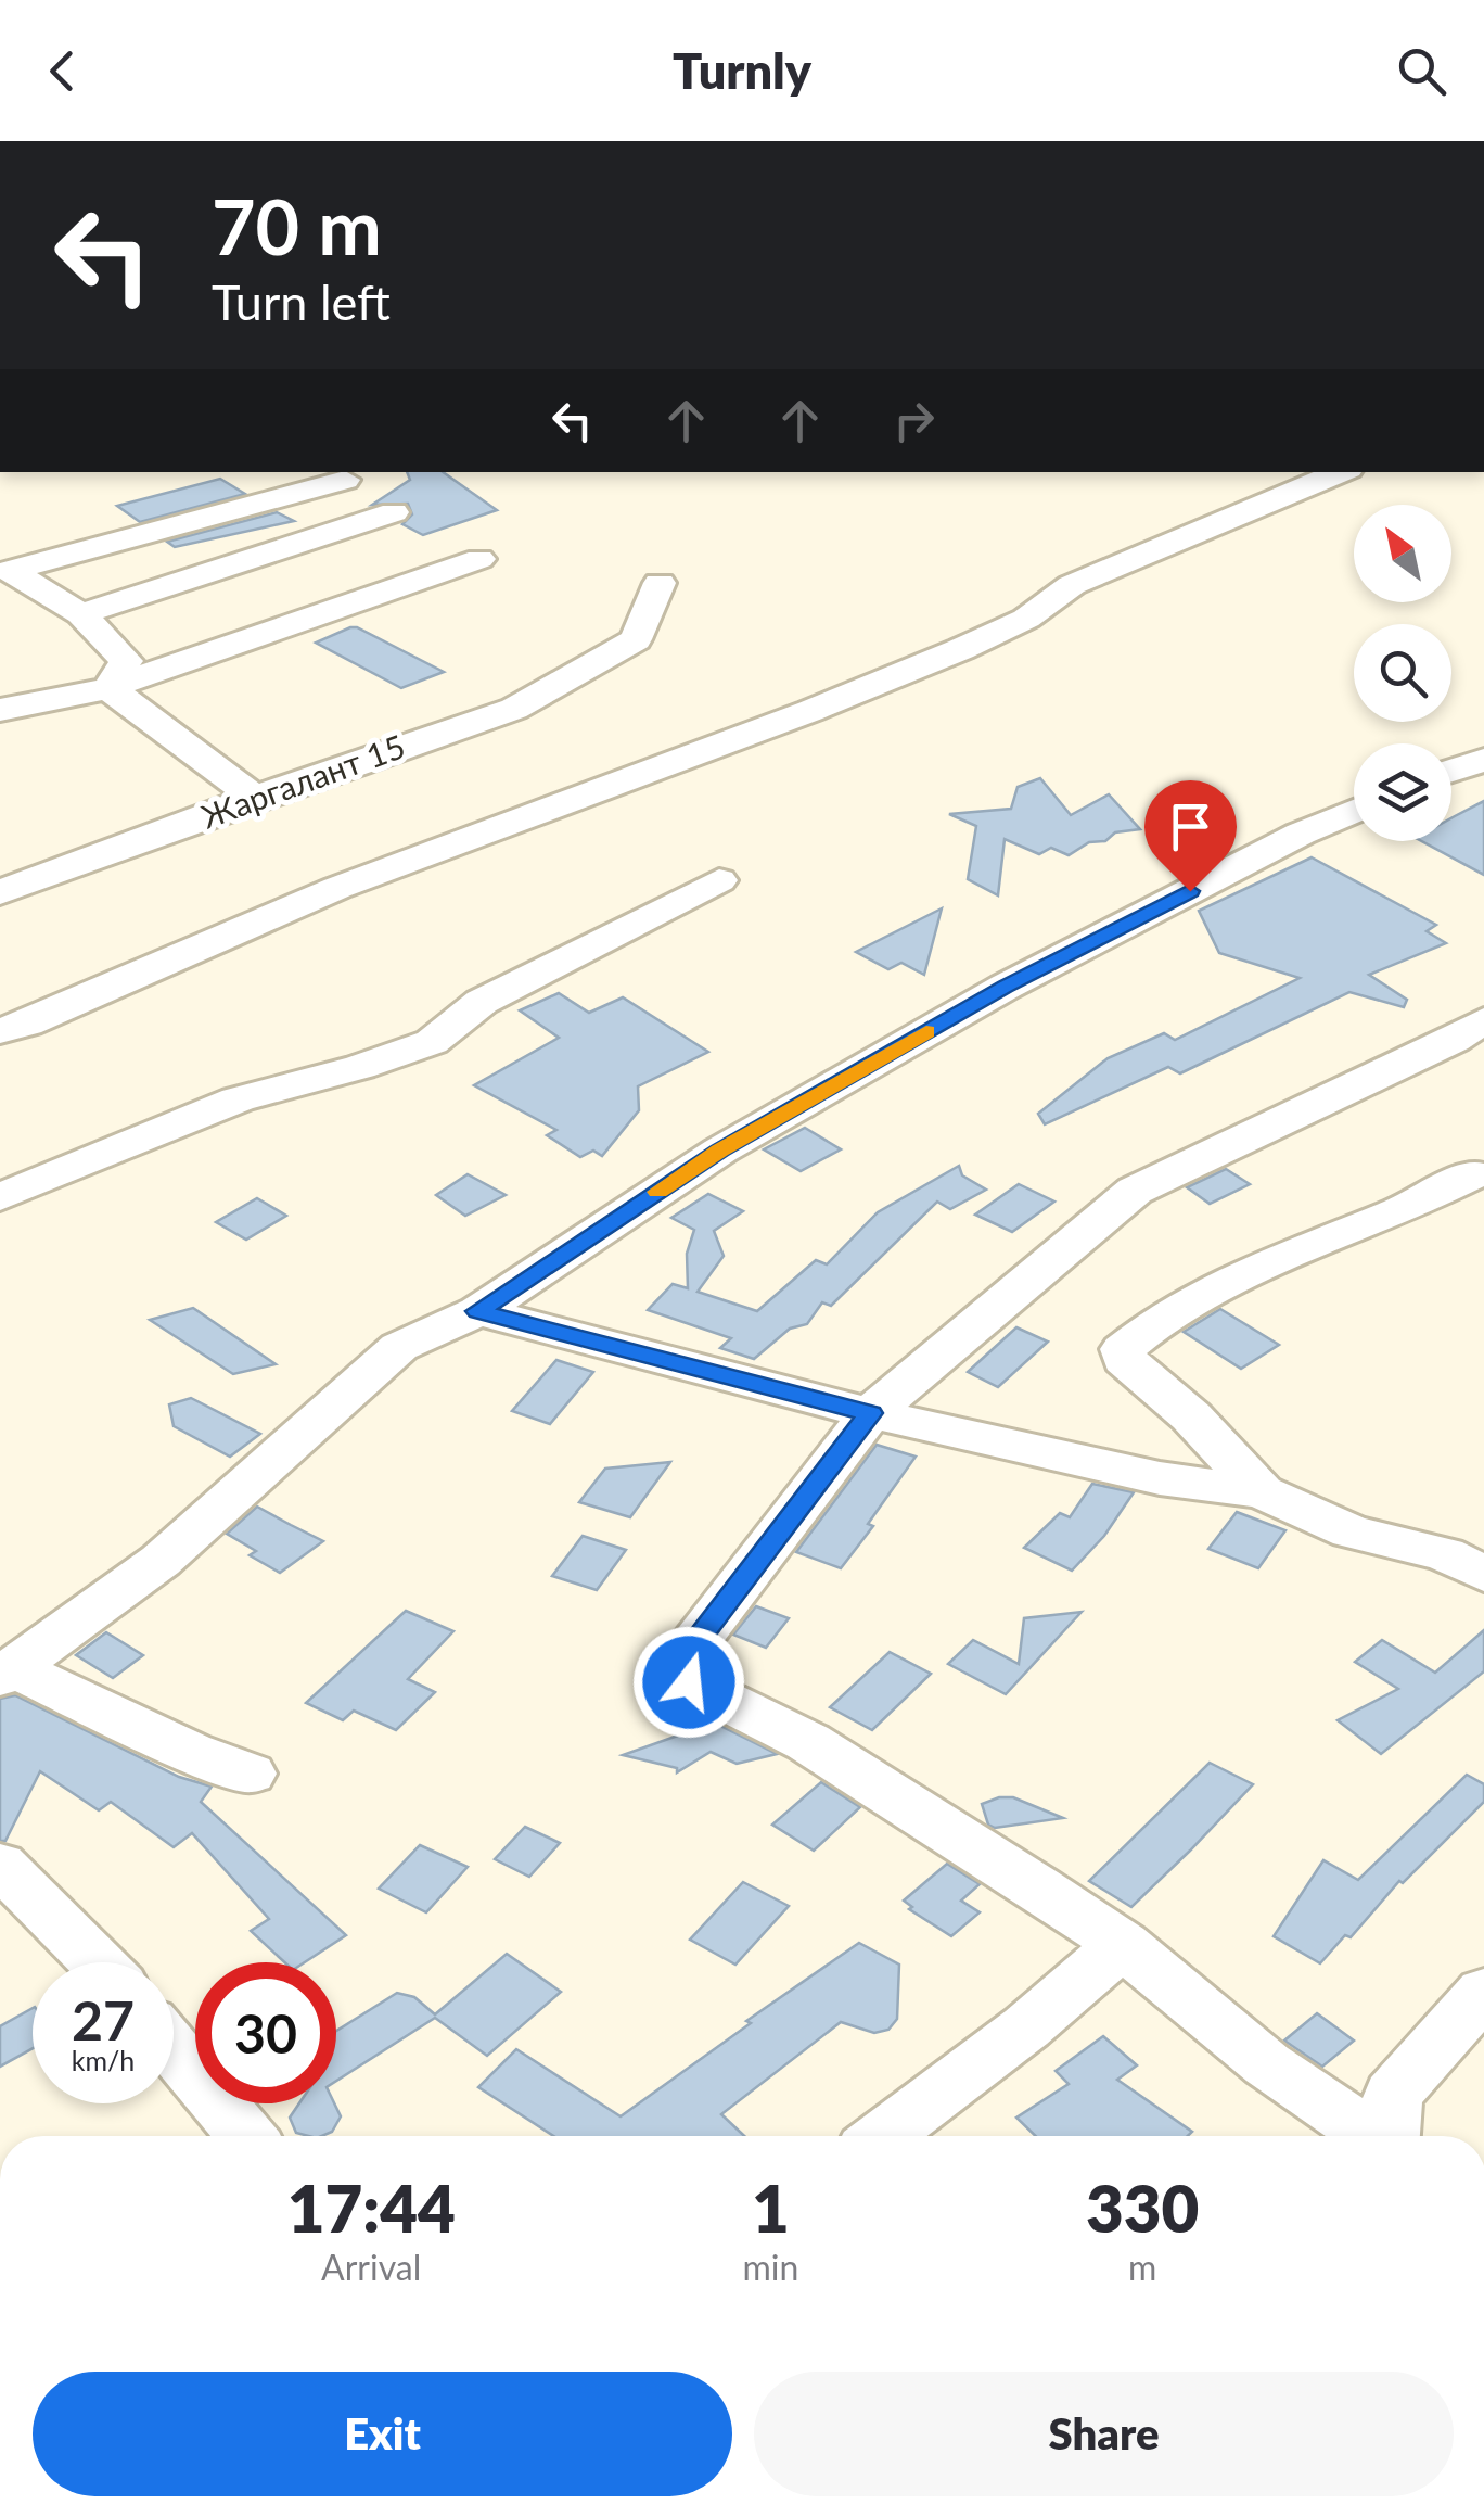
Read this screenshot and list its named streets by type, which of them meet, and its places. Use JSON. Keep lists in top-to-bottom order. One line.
{"streets":{"street":["Жаргалант 15"]},"north":"top left","page":{"header":"Turnly","turn":["70 m","Turn left"],"speed":"27 km/h","limit":"30","eta":["17:44","Arrival","1","min","330","m"],"buttons":["Exit","Share"]}}
